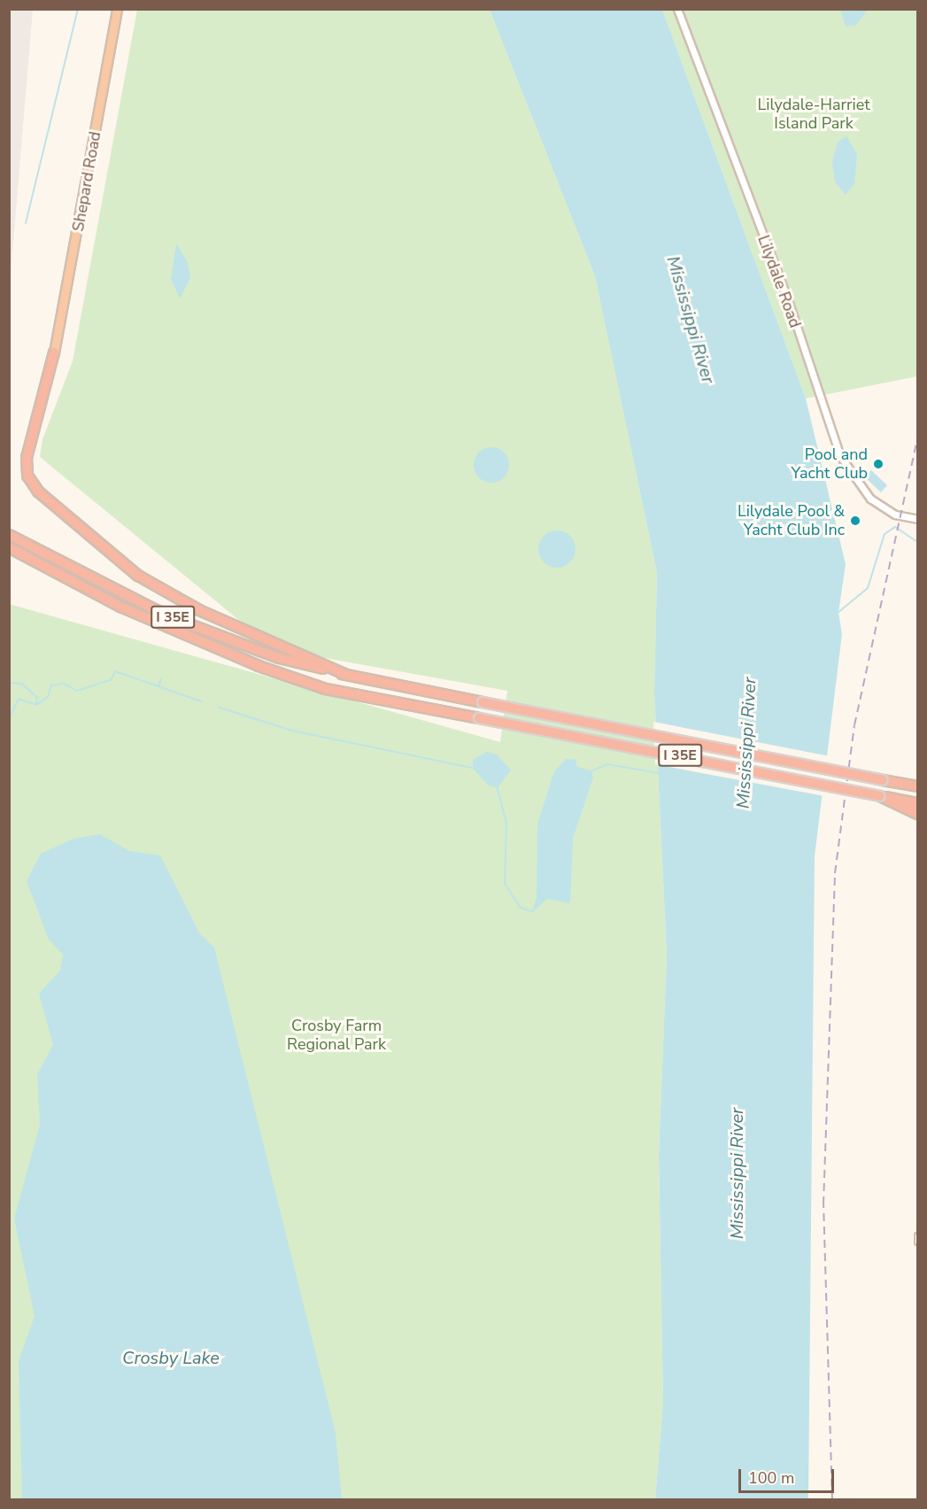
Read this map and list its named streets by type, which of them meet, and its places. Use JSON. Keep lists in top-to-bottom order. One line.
{"streets":{"highway":["Shepard Road","I 35E"],"street":["Lilydale Road"]},"water":["Mississippi River","Crosby Lake"],"parks":["Lilydale-Harriet Island Park","Crosby Farm Regional Park"],"places":["Pool and Yacht Club","Lilydale Pool & Yacht Club Inc"],"scale_bar":"100 m"}
